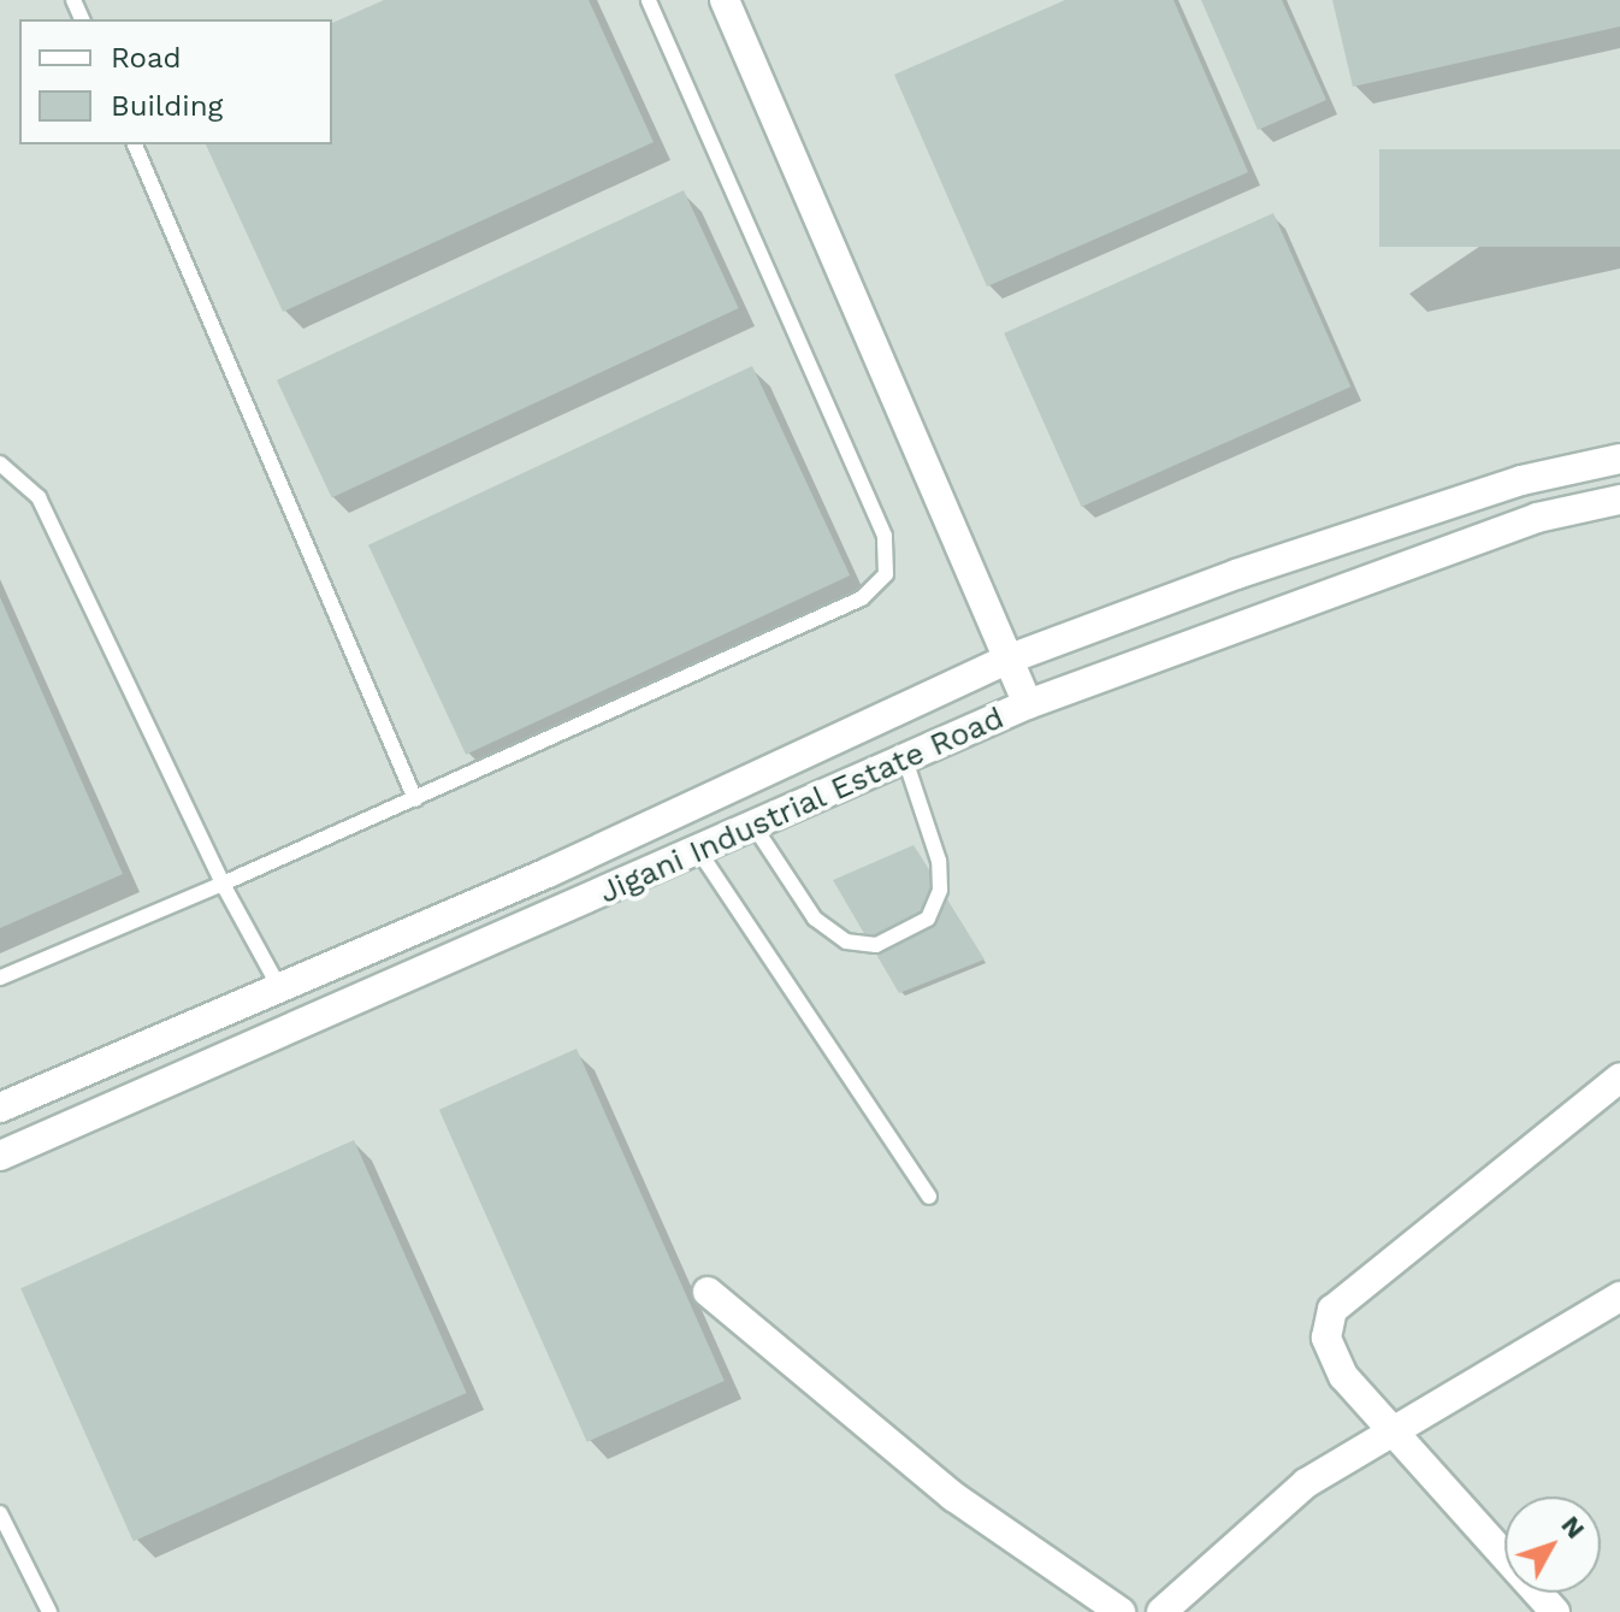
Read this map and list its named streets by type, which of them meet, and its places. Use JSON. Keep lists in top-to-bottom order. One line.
{"streets":{"main road":["Jigani Industrial Estate Road"]},"legend":["Road","Building"],"north":"top right"}
